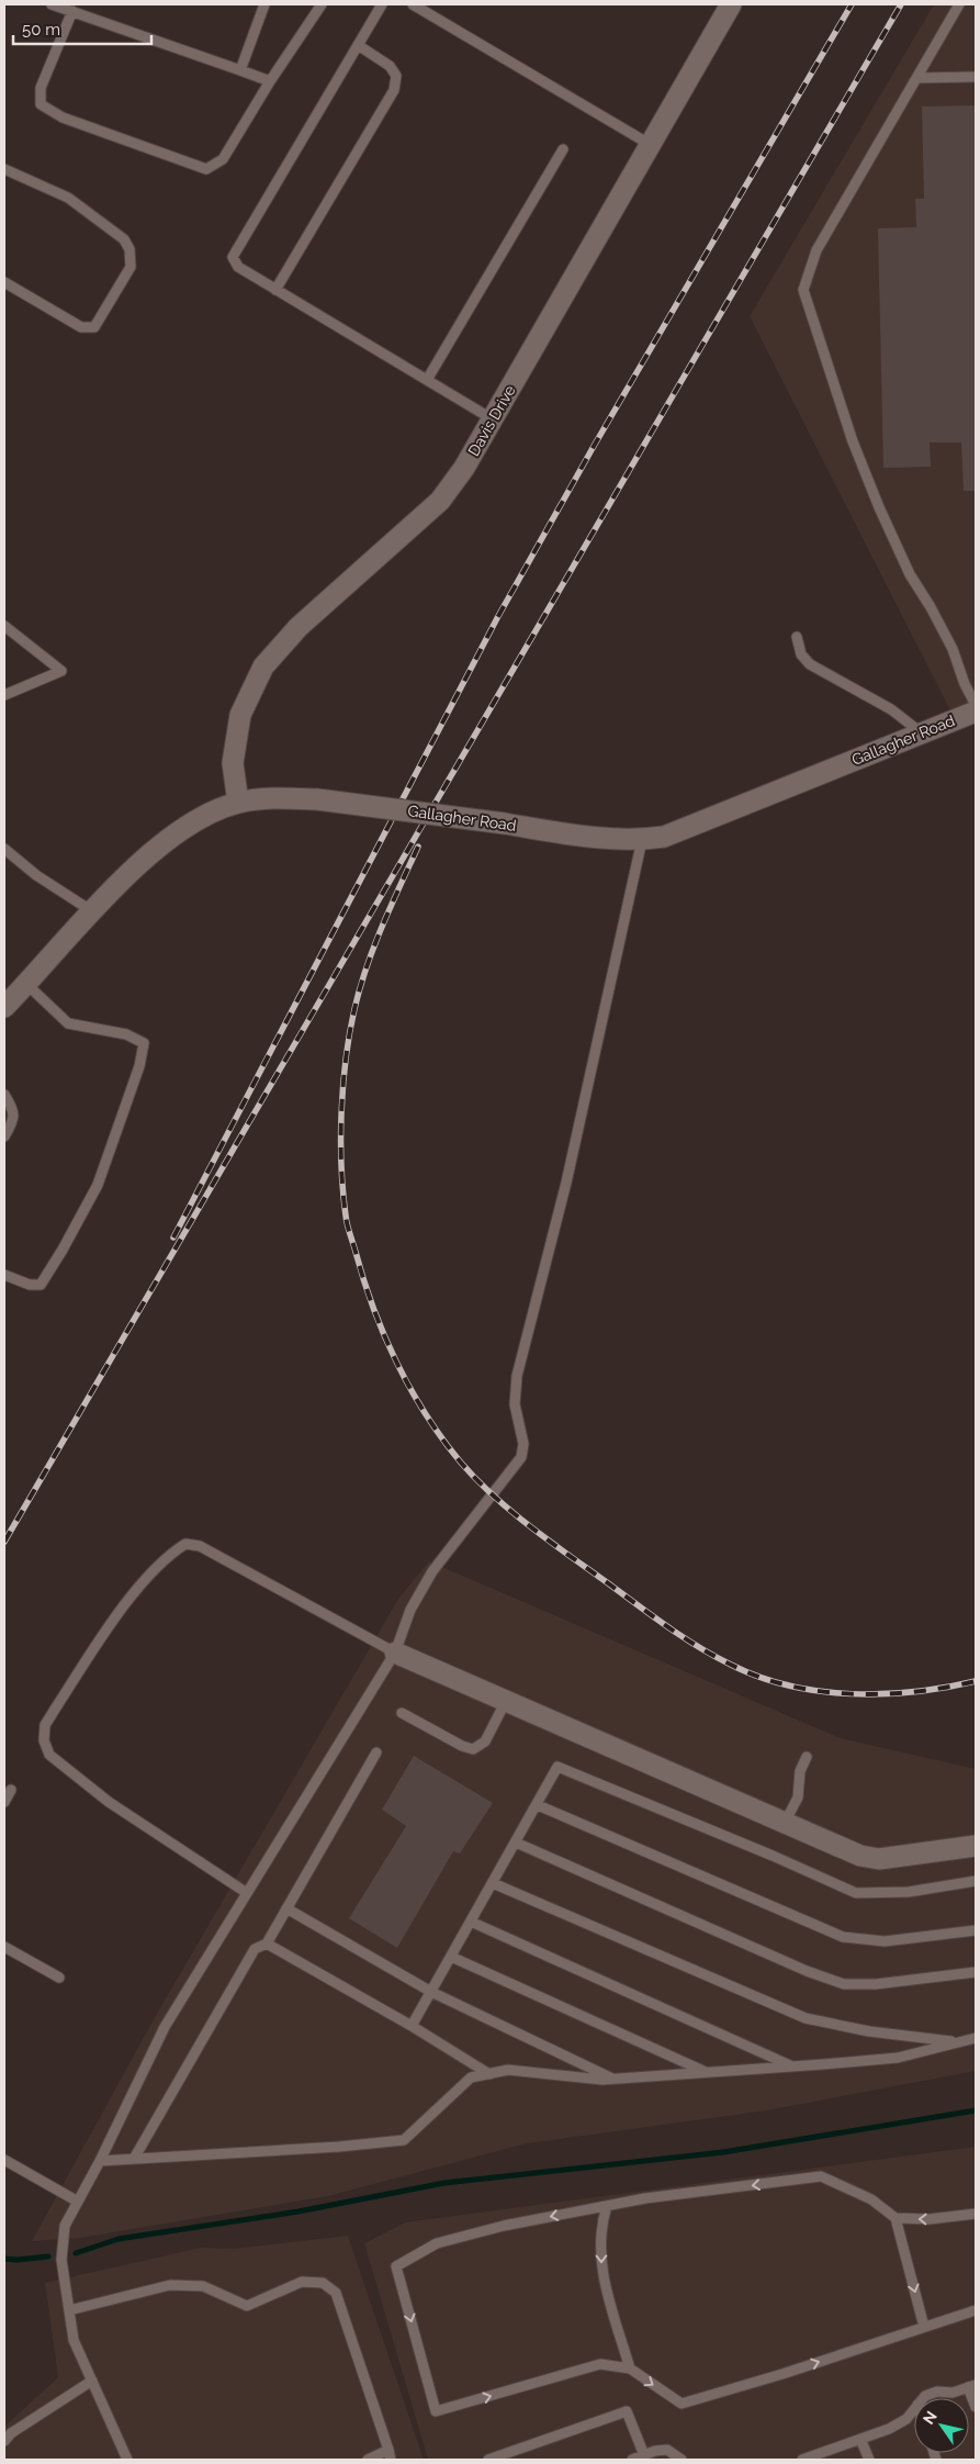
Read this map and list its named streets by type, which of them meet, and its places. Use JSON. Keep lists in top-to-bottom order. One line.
{"streets":{"street":["Davis Drive","Gallagher Road"]},"crossings":[["Davis Drive","Gallagher Road"]],"scale_bar":"50 m","north":"top left"}
